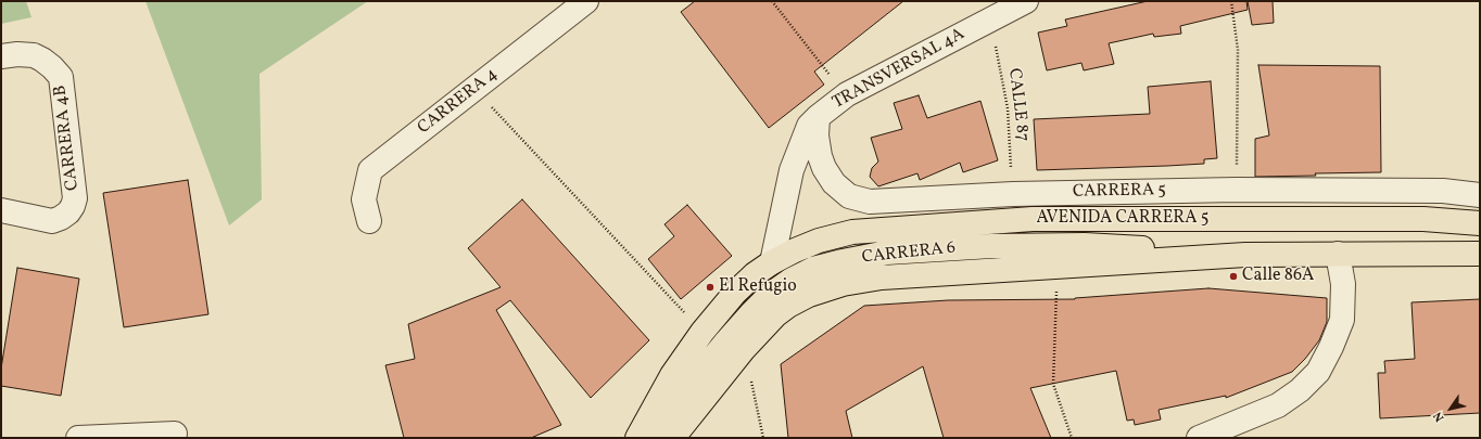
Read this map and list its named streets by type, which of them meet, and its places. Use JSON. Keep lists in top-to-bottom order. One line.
{"streets":{"main road":["AVENIDA CARRERA 5","CARRERA 6"],"street":["TRANSVERSAL 4A","CARRERA 4","CARRERA 4B","CARRERA 5"],"path":["CALLE 87"]},"crossings":[["TRANSVERSAL 4A","CALLE 87"],["TRANSVERSAL 4A","CARRERA 5"],["TRANSVERSAL 4A","AVENIDA CARRERA 5"],["CALLE 87","CARRERA 5"]],"places":["Calle 86A","El Refugio"],"north":"bottom left"}
